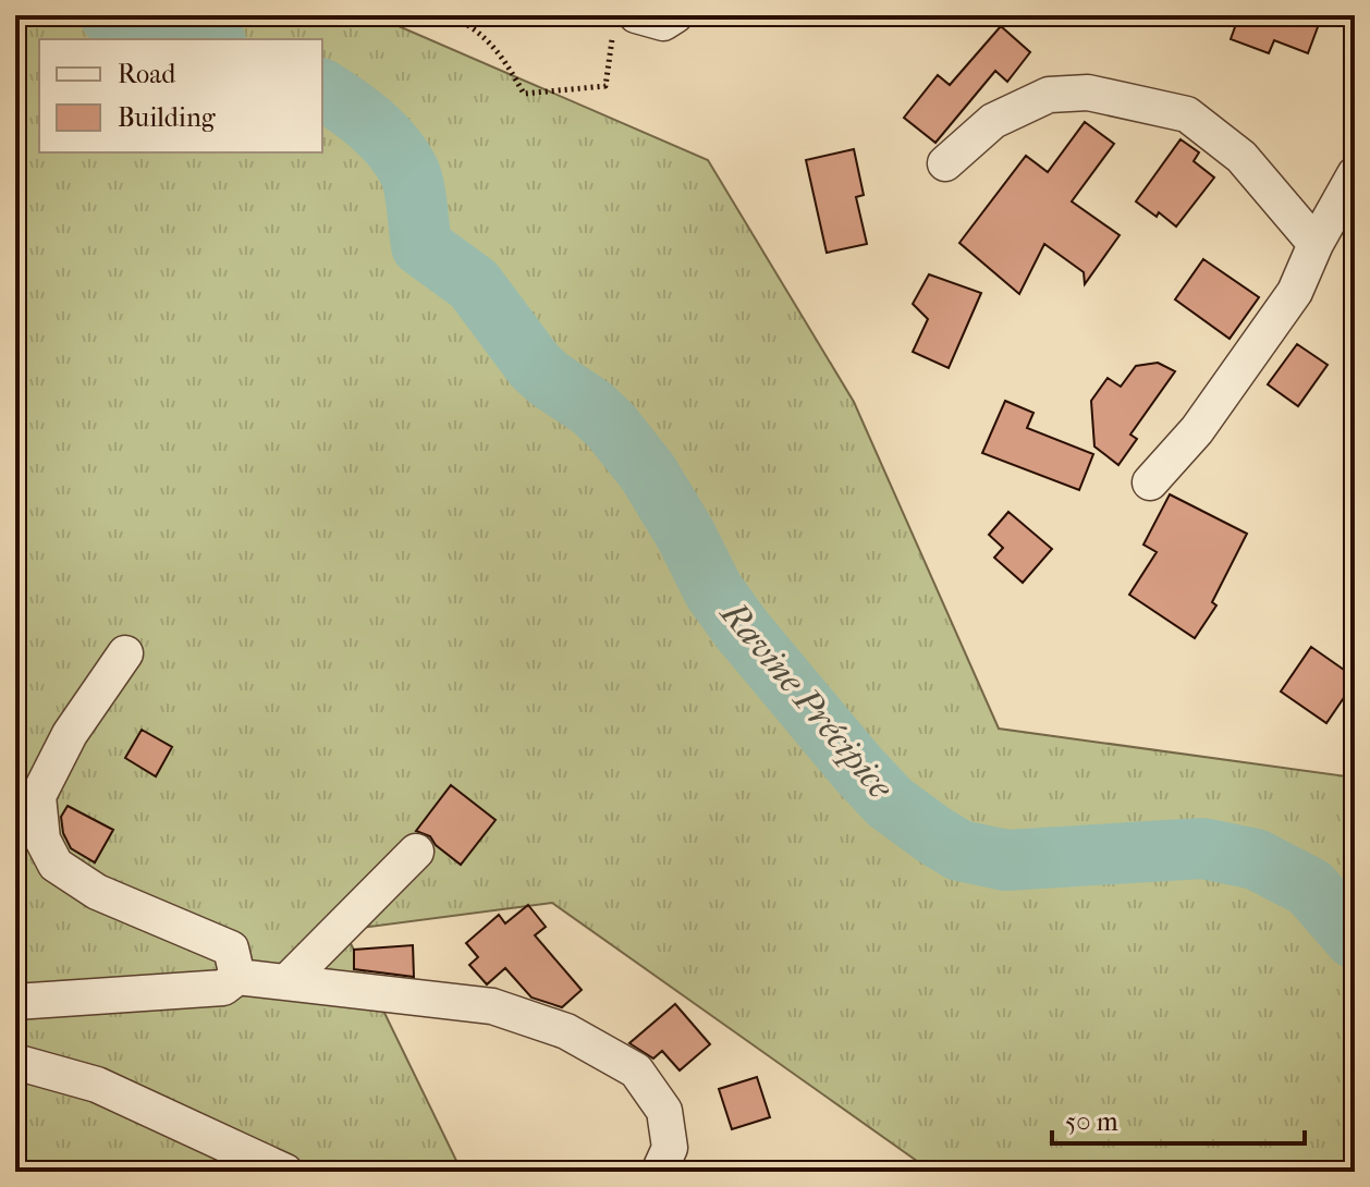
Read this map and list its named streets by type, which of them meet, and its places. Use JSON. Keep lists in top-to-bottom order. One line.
{"water":["Ravine Précipice"],"legend":["Road","Building"],"scale_bar":"50 m"}
